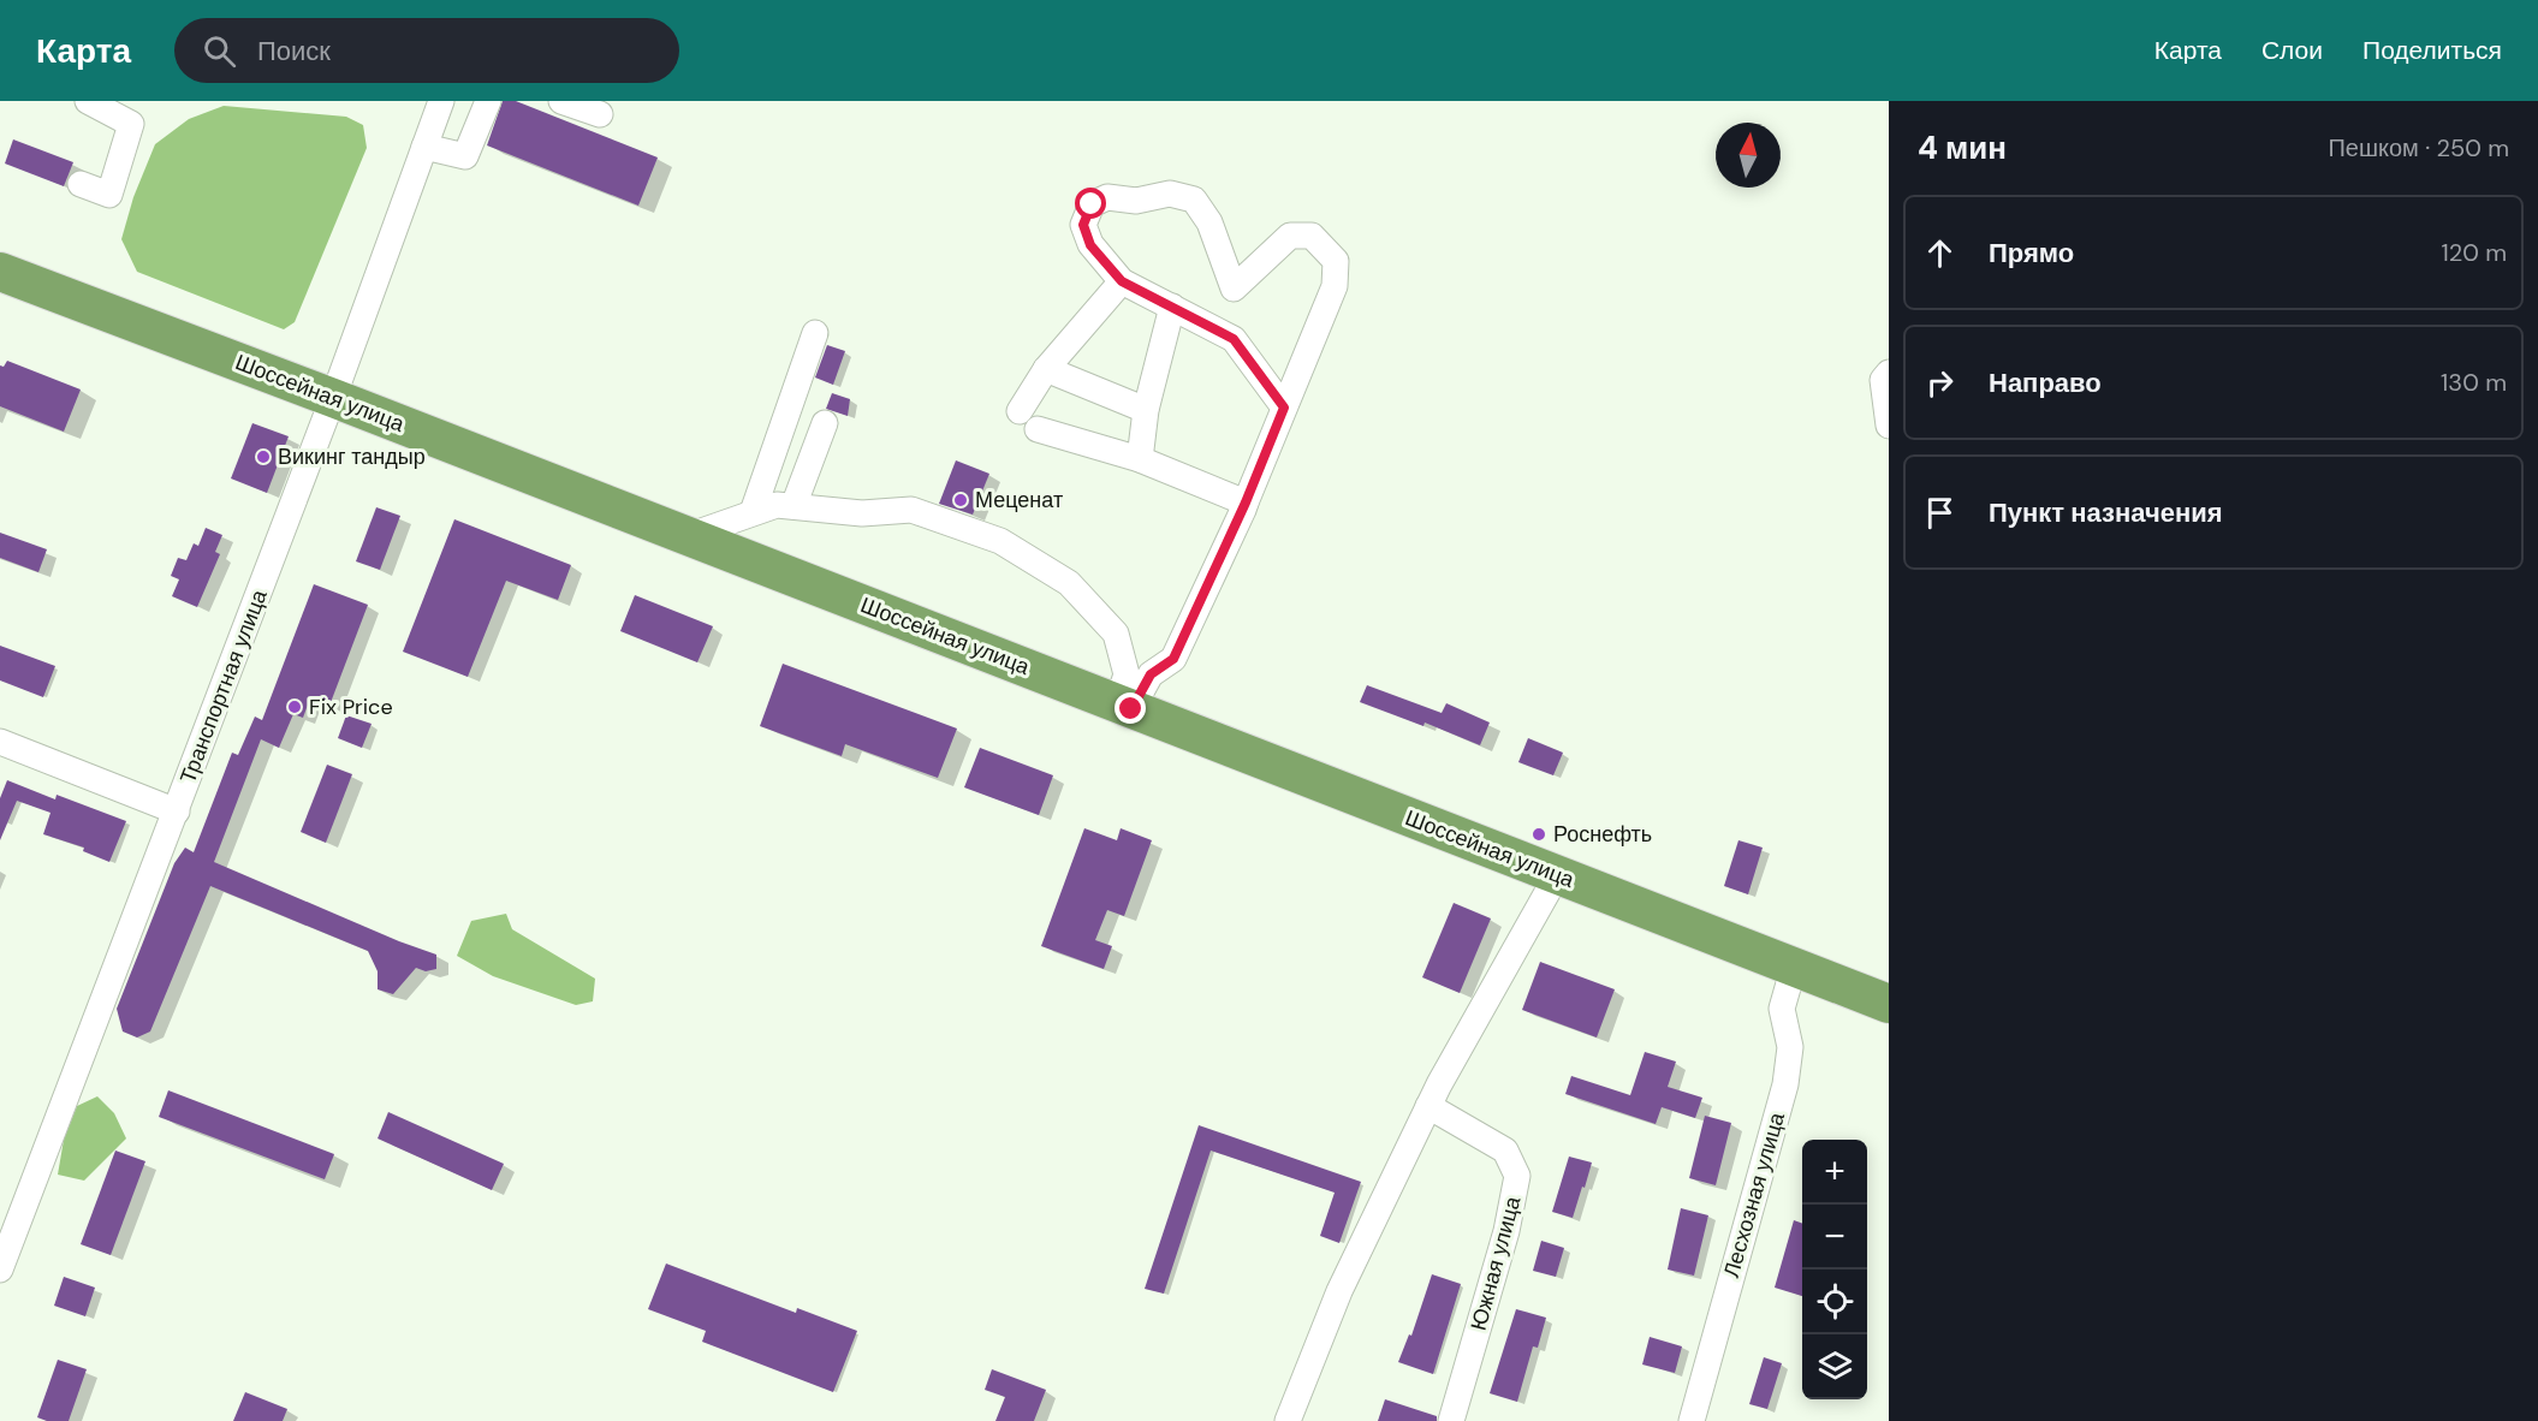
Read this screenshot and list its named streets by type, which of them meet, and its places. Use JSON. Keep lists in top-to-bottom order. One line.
{"streets":{"highway":["Шоссейная улица"],"street":["Транспортная улица","Лесхозная улица","Южная улица"]},"crossings":[["Шоссейная улица","Транспортная улица"],["Шоссейная улица","Лесхозная улица"]],"places":["Викинг тандыр","Меценат","Fix Price","Роснефть"],"north":"top","page":{"header":"Карта","search":"Поиск","nav":["Карта","Слои","Поделиться"],"heading":["4 мин","Пешком · 250 m"],"list":[["Прямо","120 m"],["Направо","130 m"],"Пункт назначения"],"map_buttons":["+","−"]}}
